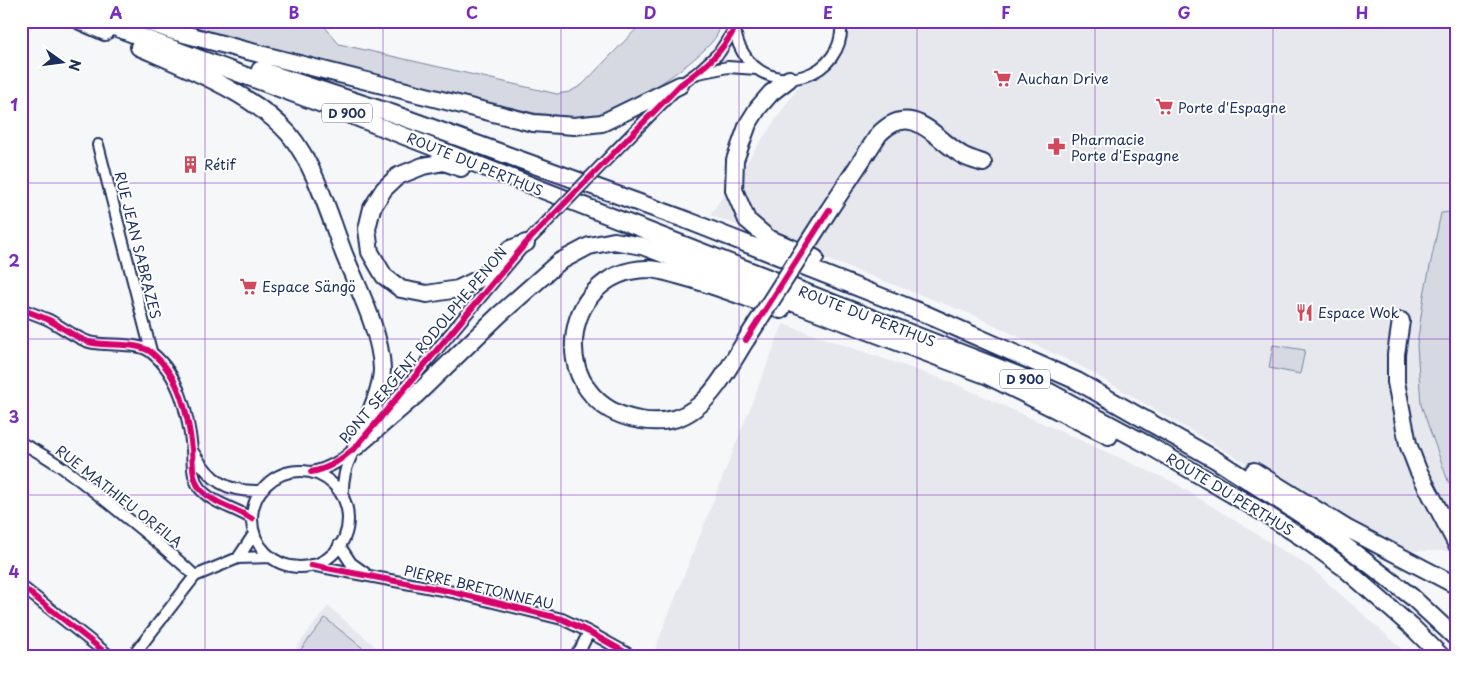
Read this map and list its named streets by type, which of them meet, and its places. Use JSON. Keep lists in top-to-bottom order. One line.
{"streets":{"main road":["D 900","ROUTE DU PERTHUS"],"street":["RUE JEAN SABRAZES","PONT SERGENT RODOLPHE PENON","RUE MATHIEU ORFILA","PIERRE BRETONNEAU"]},"crossings":[["PONT SERGENT RODOLPHE PENON","PIERRE BRETONNEAU"]],"places":{"supermarket":["Auchan Drive","Porte d'Espagne","Espace Sängö"],"pharmacy":["Pharmacie Porte d'Espagne"],"building":["Rétif"],"restaurant":["Espace Wok"]},"north":"right","grid":{"columns":["A","B","C","D","E","F","G","H"],"rows":["1","2","3","4"]}}
